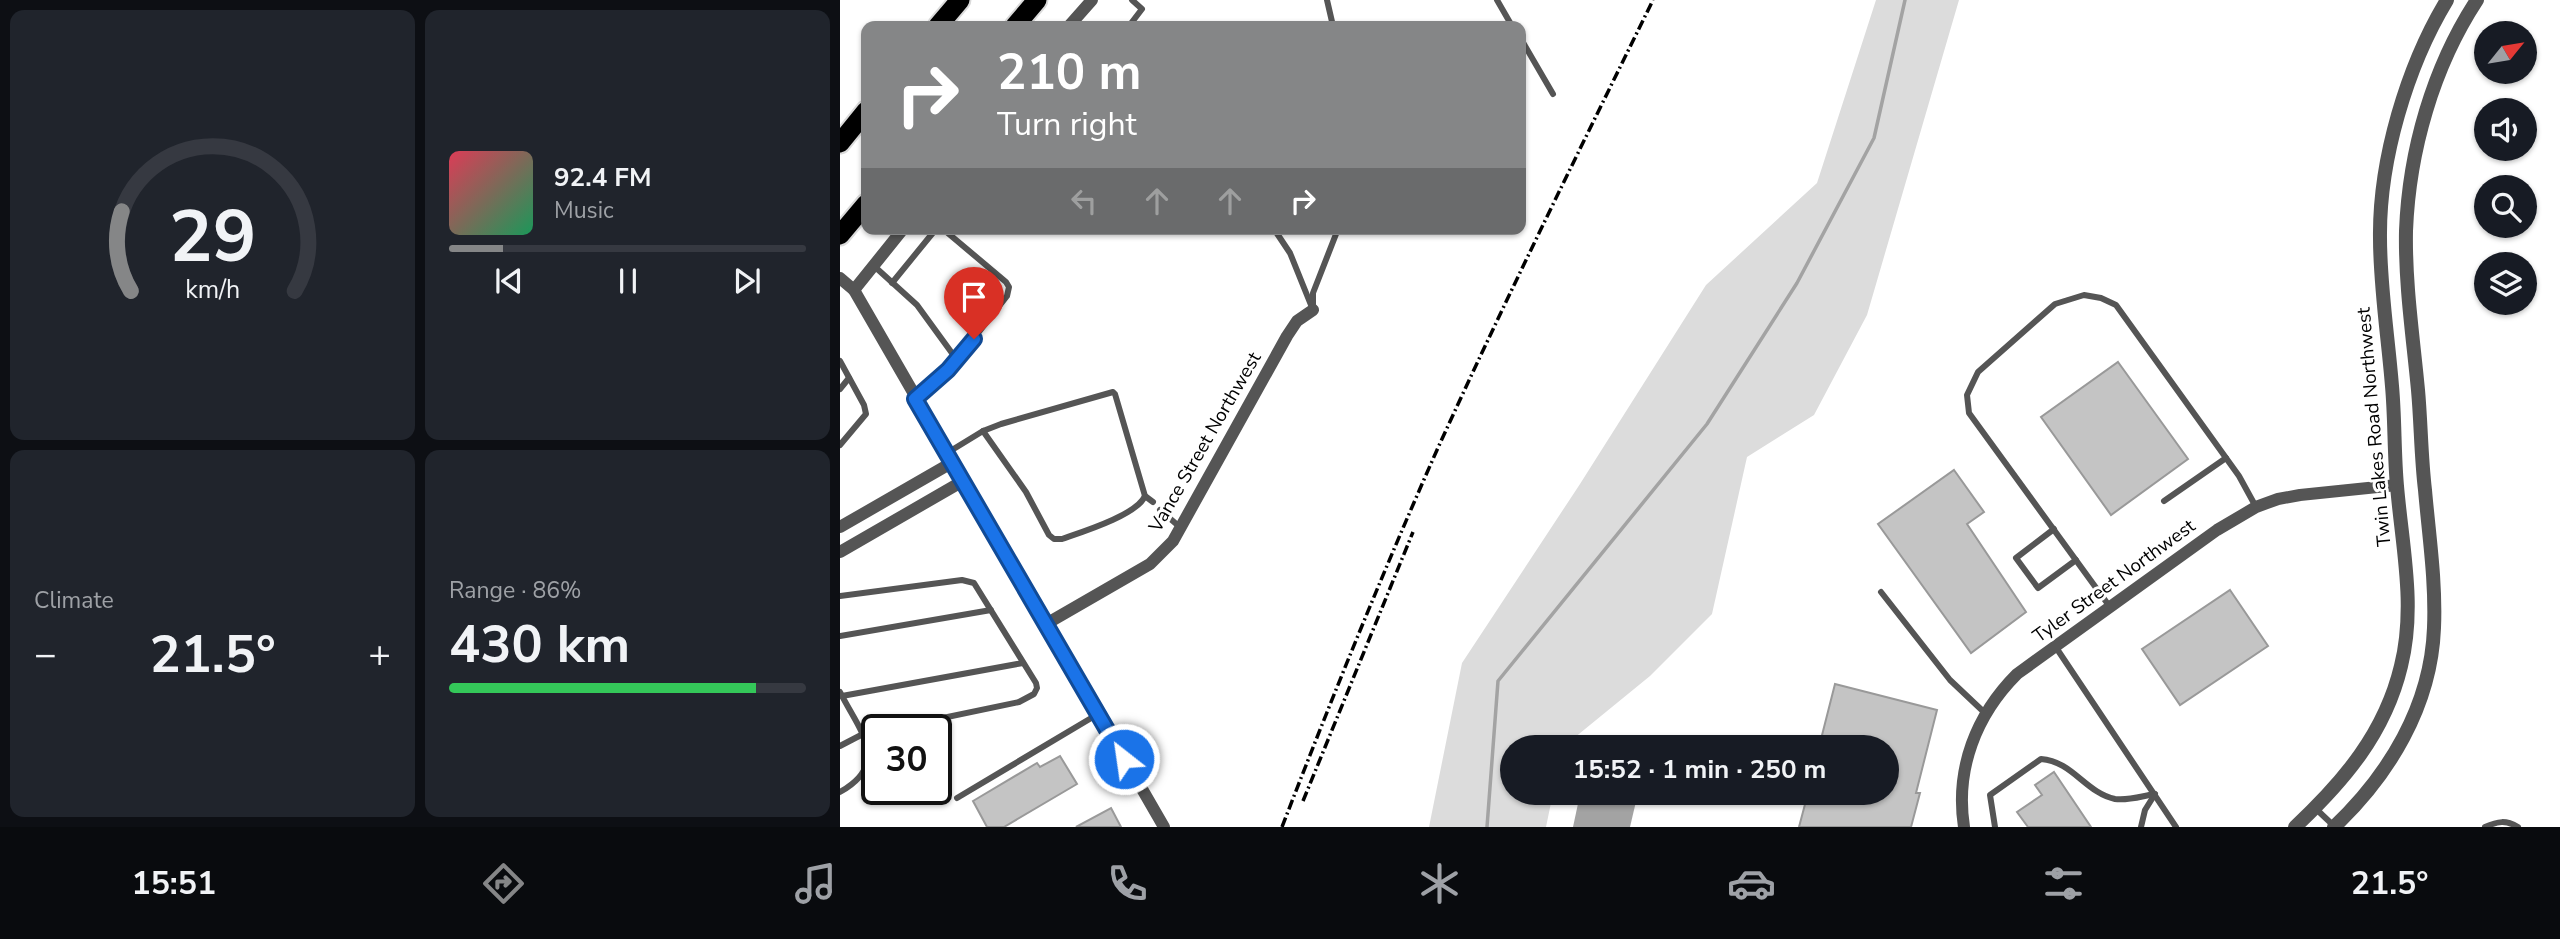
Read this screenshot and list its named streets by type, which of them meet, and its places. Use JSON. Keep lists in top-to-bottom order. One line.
{"streets":{"street":["Twin Lakes Road Northwest","Vance Street Northwest","Tyler Street Northwest"]},"crossings":[["Twin Lakes Road Northwest","Tyler Street Northwest"]],"north":"top right","page":{"turn":["210 m","Turn right"],"song":["92.4 FM","Music"],"tile":["Climate",["Range · 86%","430 km"]],"heat":["−","21.5°","+"],"limit":"30","trip":"15:52 · 1 min · 250 m","tabs":["15:51","21.5°"],"gauge":["29","km/h"]}}
